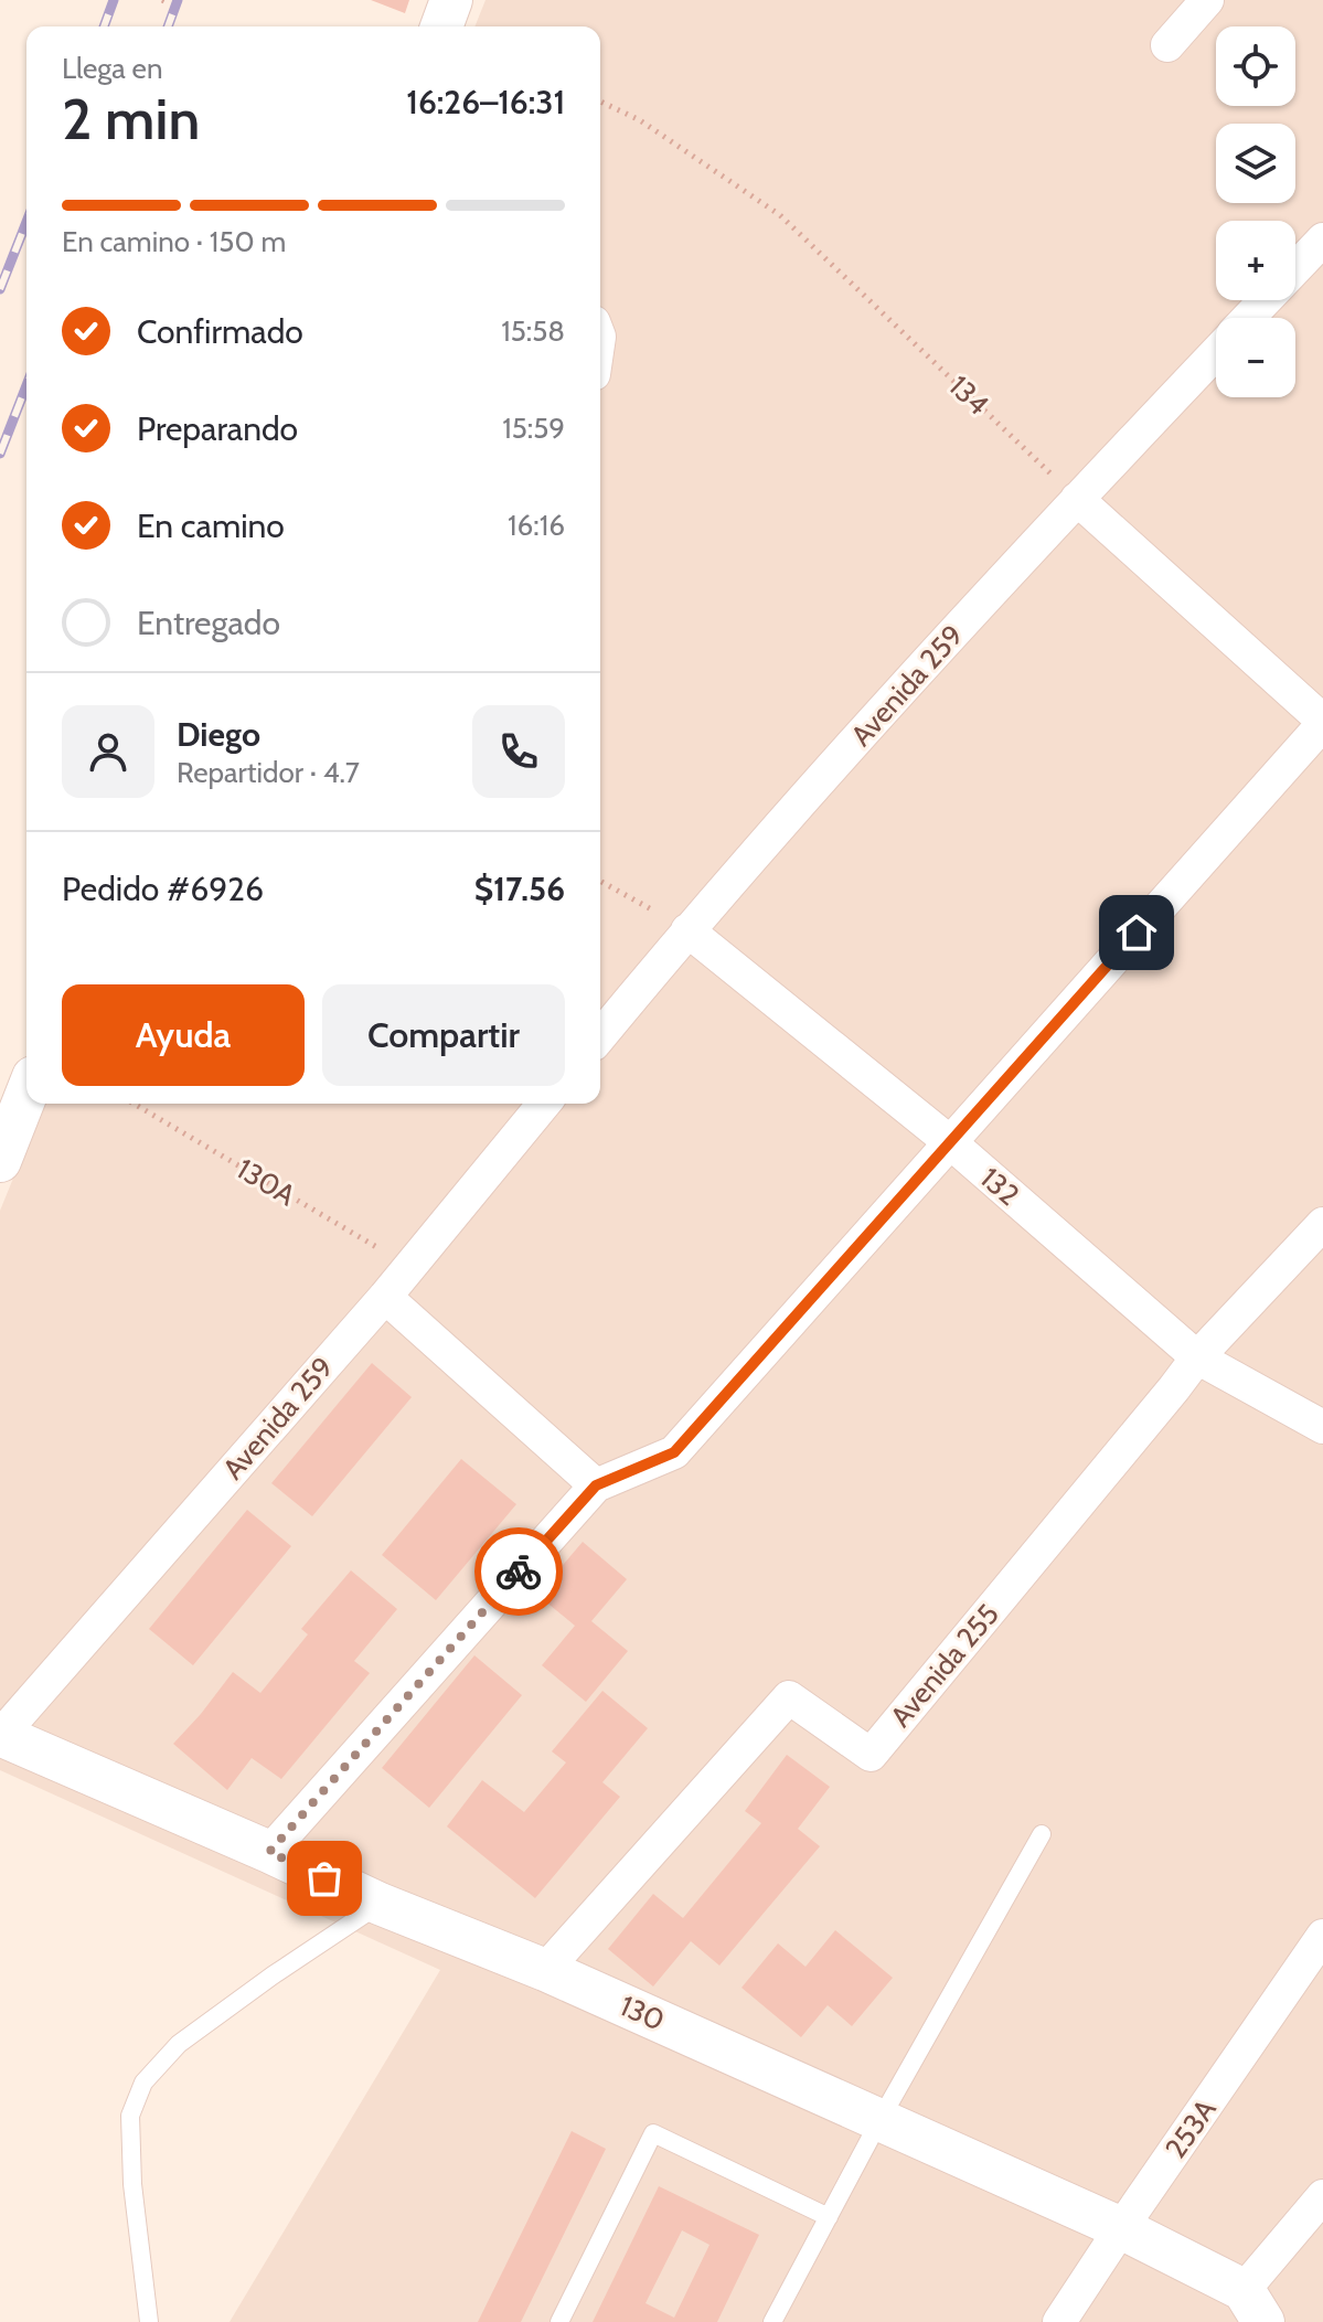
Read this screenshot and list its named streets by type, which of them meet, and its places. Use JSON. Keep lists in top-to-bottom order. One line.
{"streets":{"street":["Avenida 259","132","Avenida 255","130","253A"],"path":["134","130A"]},"crossings":[["134","Avenida 259"],["Avenida 259","130A"],["Avenida 259","132"],["Avenida 259","130"],["132","Avenida 255"],["Avenida 255","130"],["130","253A"]],"page":{"map_buttons":["+","−"],"heading":["2 min","Llega en","16:26–16:31"],"panel":["Diego","Repartidor · 4.7","Pedido #6926","$17.56"],"bar":"En camino · 150 m","list":[["Confirmado","15:58"],["Preparando","15:59"],["En camino","16:16"],"Entregado"],"buttons":["Ayuda","Compartir"]}}
